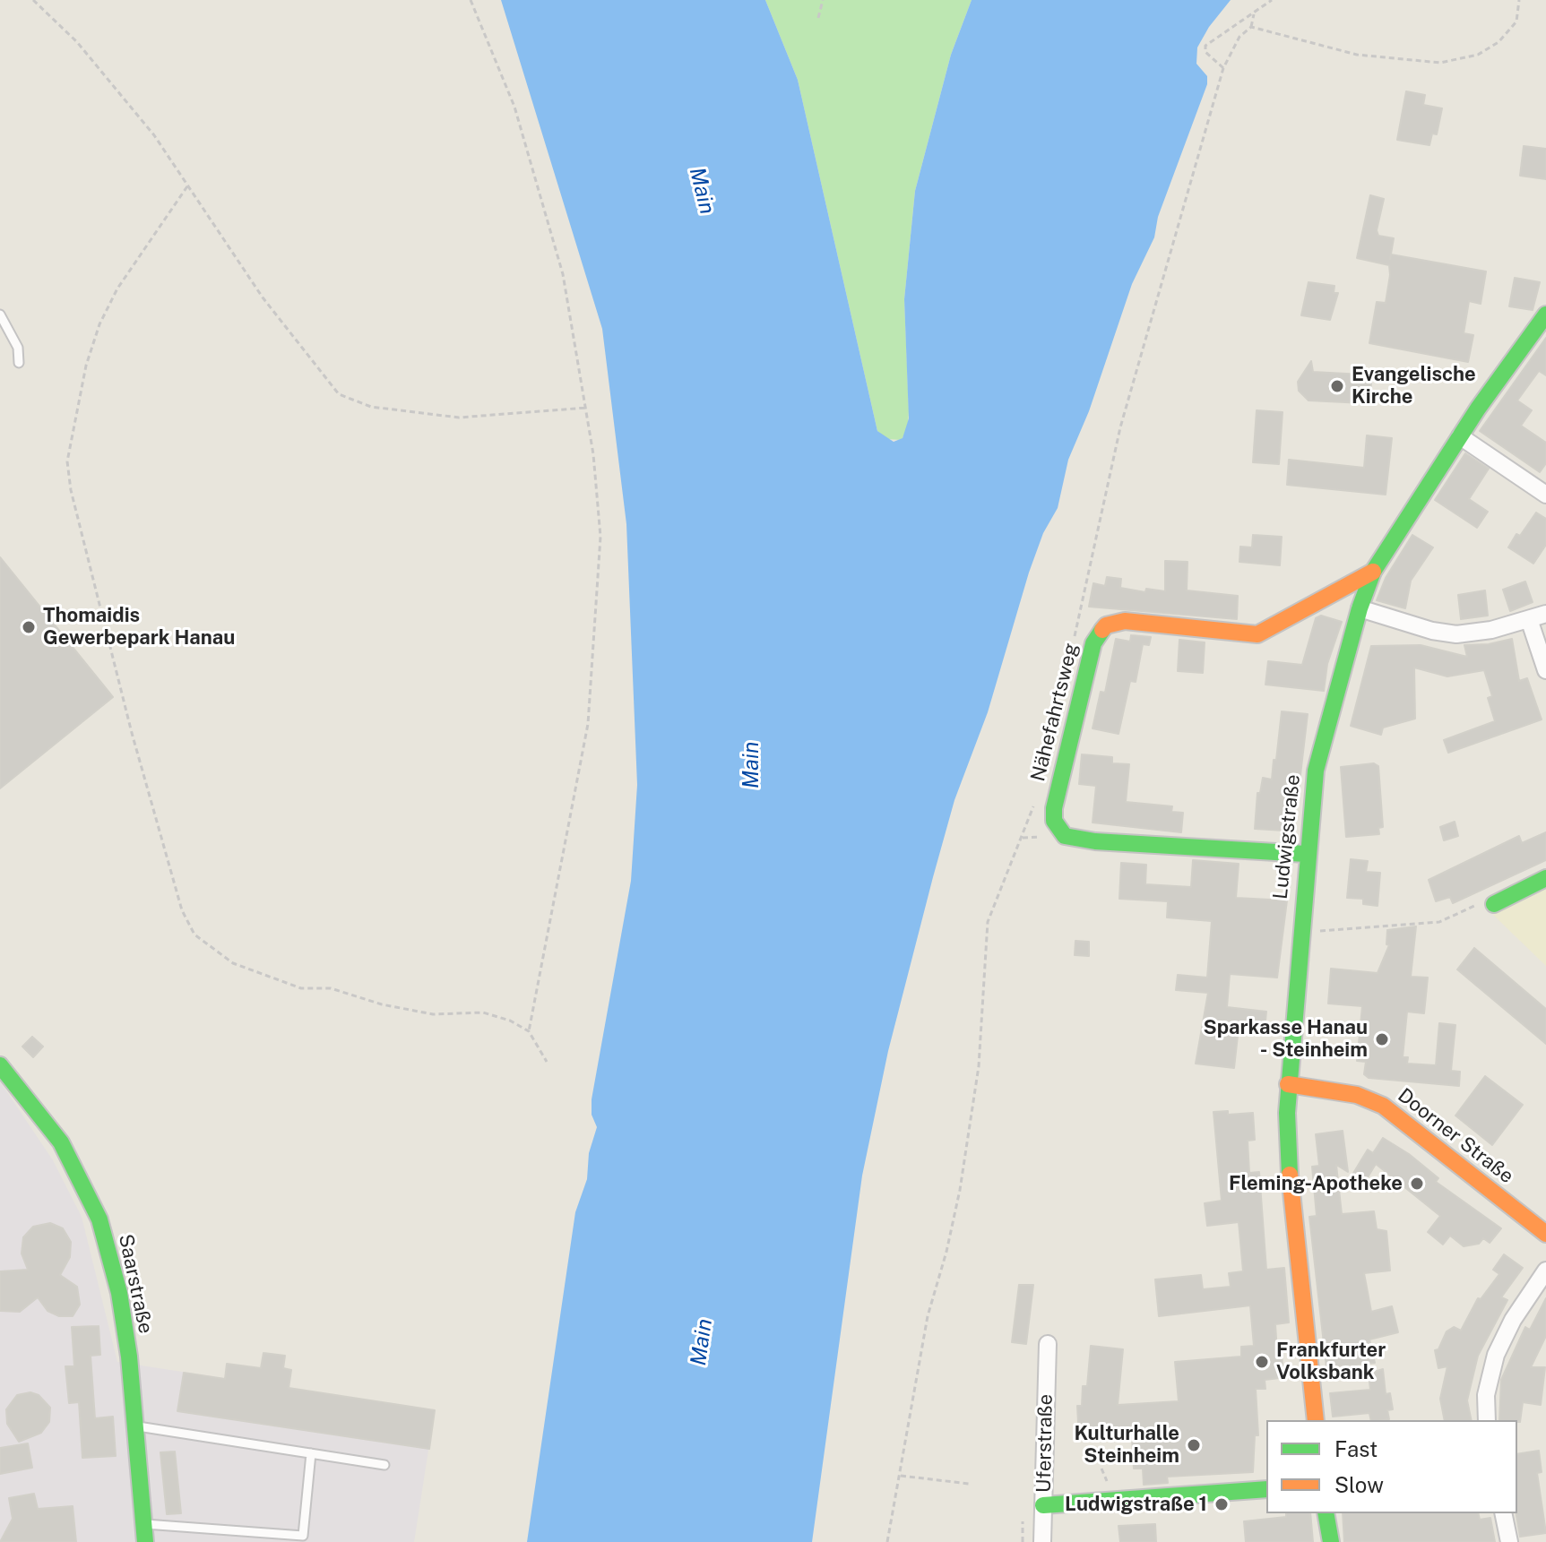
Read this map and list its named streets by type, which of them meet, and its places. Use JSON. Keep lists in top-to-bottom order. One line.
{"streets":{"street":["Nähefahrtsweg","Ludwigstraße","Doorner Straße","Saarstraße","Uferstraße"]},"crossings":[["Nähefahrtsweg","Ludwigstraße"],["Ludwigstraße","Doorner Straße"]],"water":["Main"],"places":["Evangelische Kirche","Thomaidis Gewerbepark Hanau","Sparkasse Hanau - Steinheim","Fleming-Apotheke","Frankfurter Volksbank","Kulturhalle Steinheim","Ludwigstraße 1"],"legend":["Fast","Slow"]}
